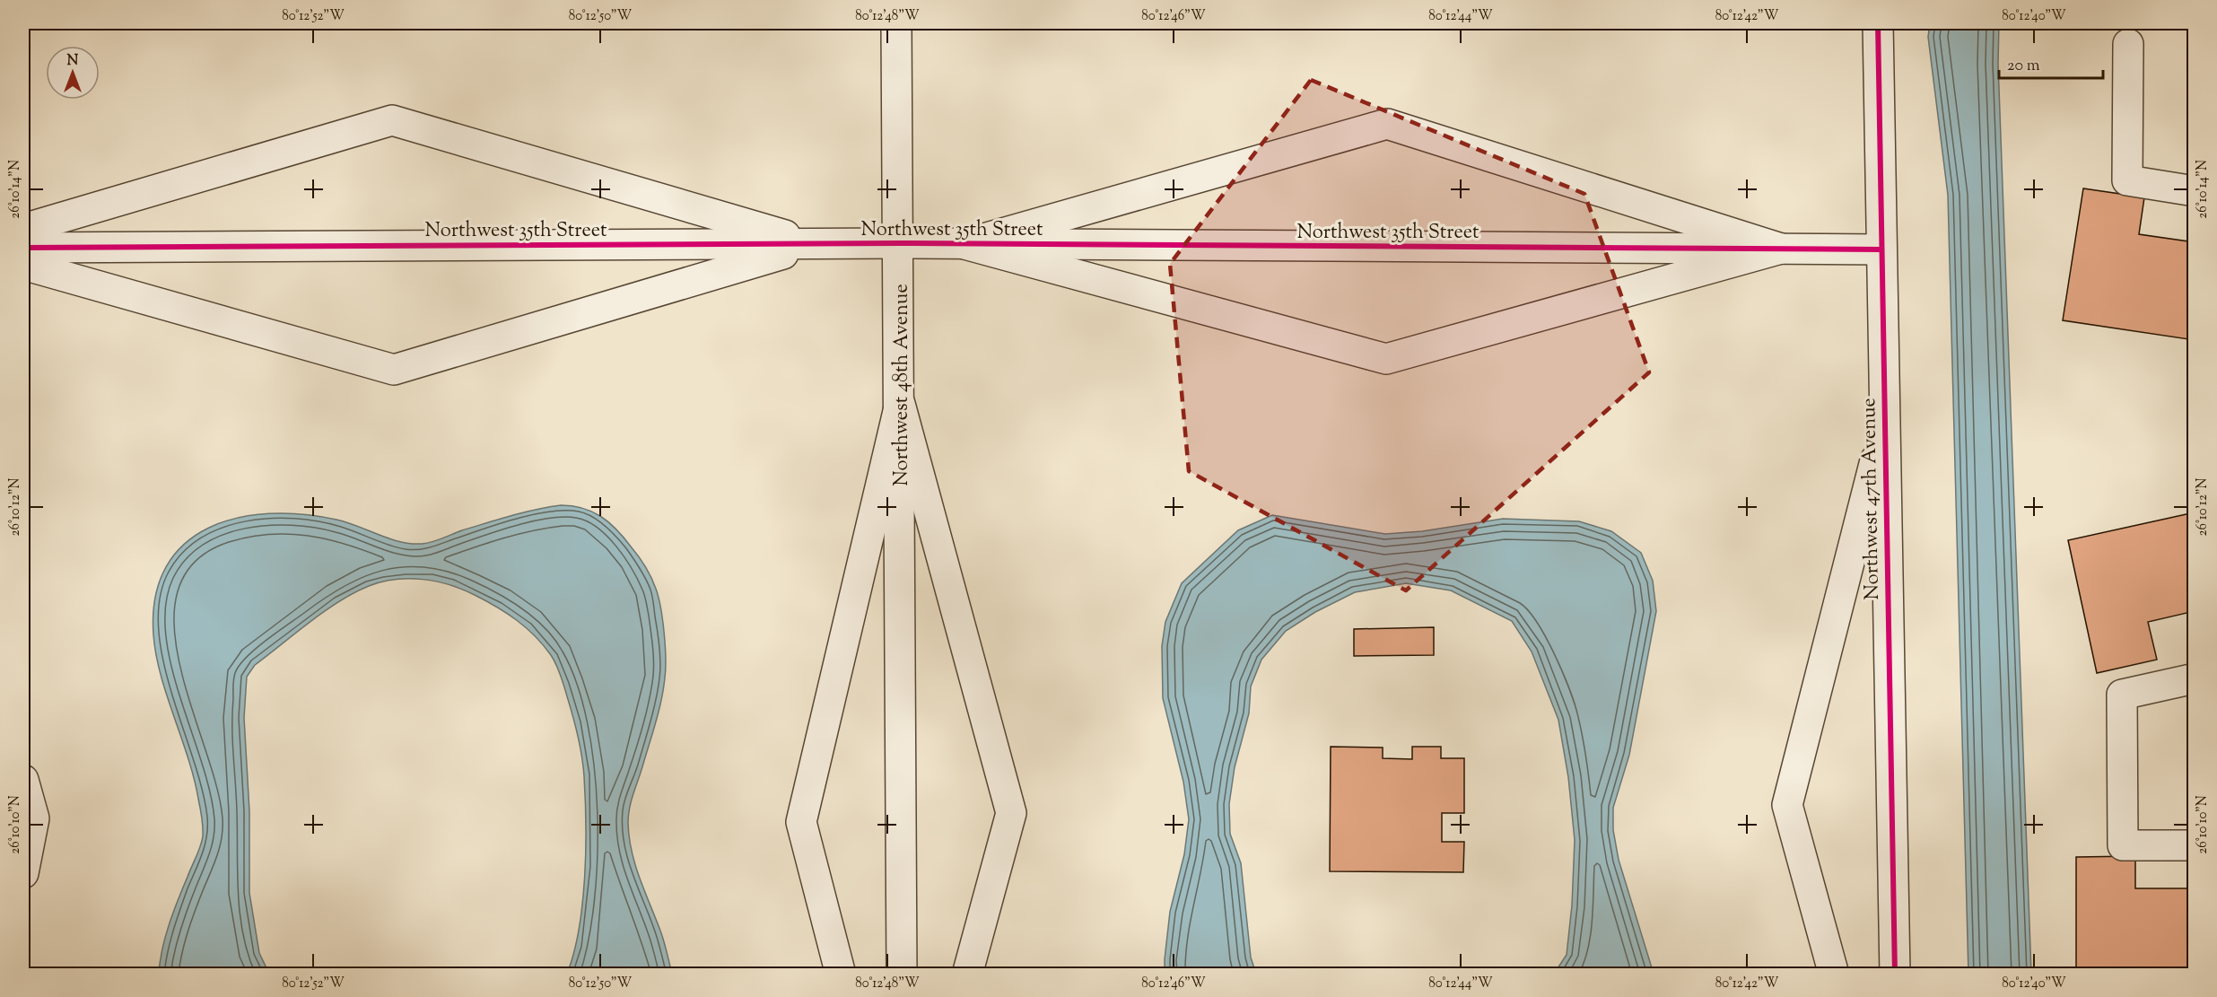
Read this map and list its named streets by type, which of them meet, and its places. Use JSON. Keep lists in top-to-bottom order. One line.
{"streets":{"street":["Northwest 35th Street","Northwest 48th Avenue","Northwest 47th Avenue"]},"crossings":[["Northwest 35th Street","Northwest 48th Avenue"],["Northwest 35th Street","Northwest 47th Avenue"]],"scale_bar":"20 m","north":"top","coordinates":["80°12'52\"W","80°12'50\"W","80°12'48\"W","80°12'46\"W","80°12'44\"W","80°12'42\"W","80°12'40\"W","26°10'14\"N","26°10'12\"N","26°10'10\"N"]}
